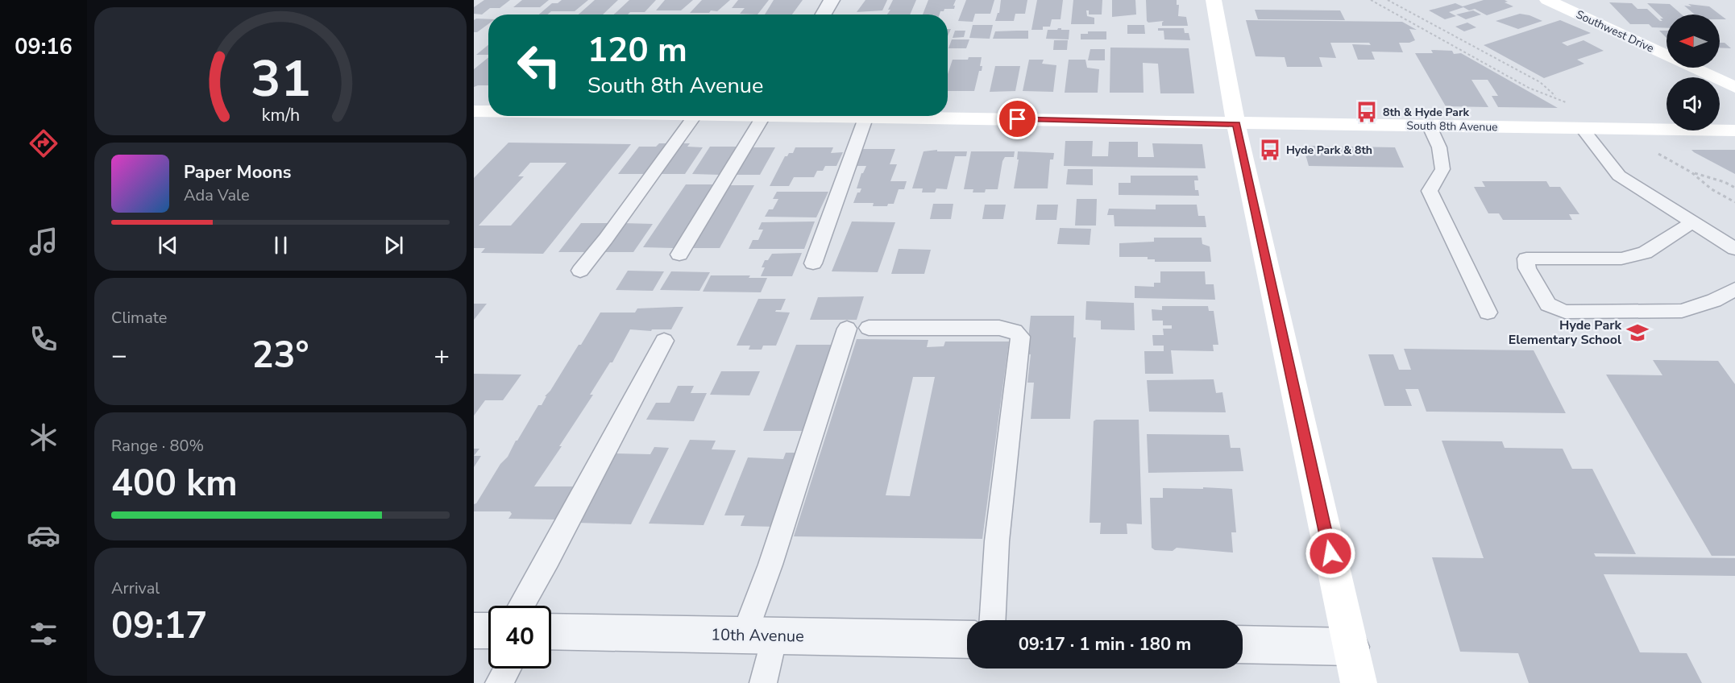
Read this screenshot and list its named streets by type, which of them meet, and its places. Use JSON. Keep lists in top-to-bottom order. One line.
{"streets":{"street":["Southwest Drive","South 8th Avenue","10th Avenue"]},"places":{"bus stop":["8th & Hyde Park","Hyde Park & 8th"],"school or university":["Hyde Park Elementary School"]},"north":"left","page":{"tabs":"09:16","turn":["120 m","South 8th Avenue"],"song":["Paper Moons","Ada Vale"],"tile":["Climate",["Range · 80%","400 km"],["Arrival","09:17"]],"heat":["−","23°","+"],"limit":"40","trip":"09:17 · 1 min · 180 m","gauge":["31","km/h"]}}
